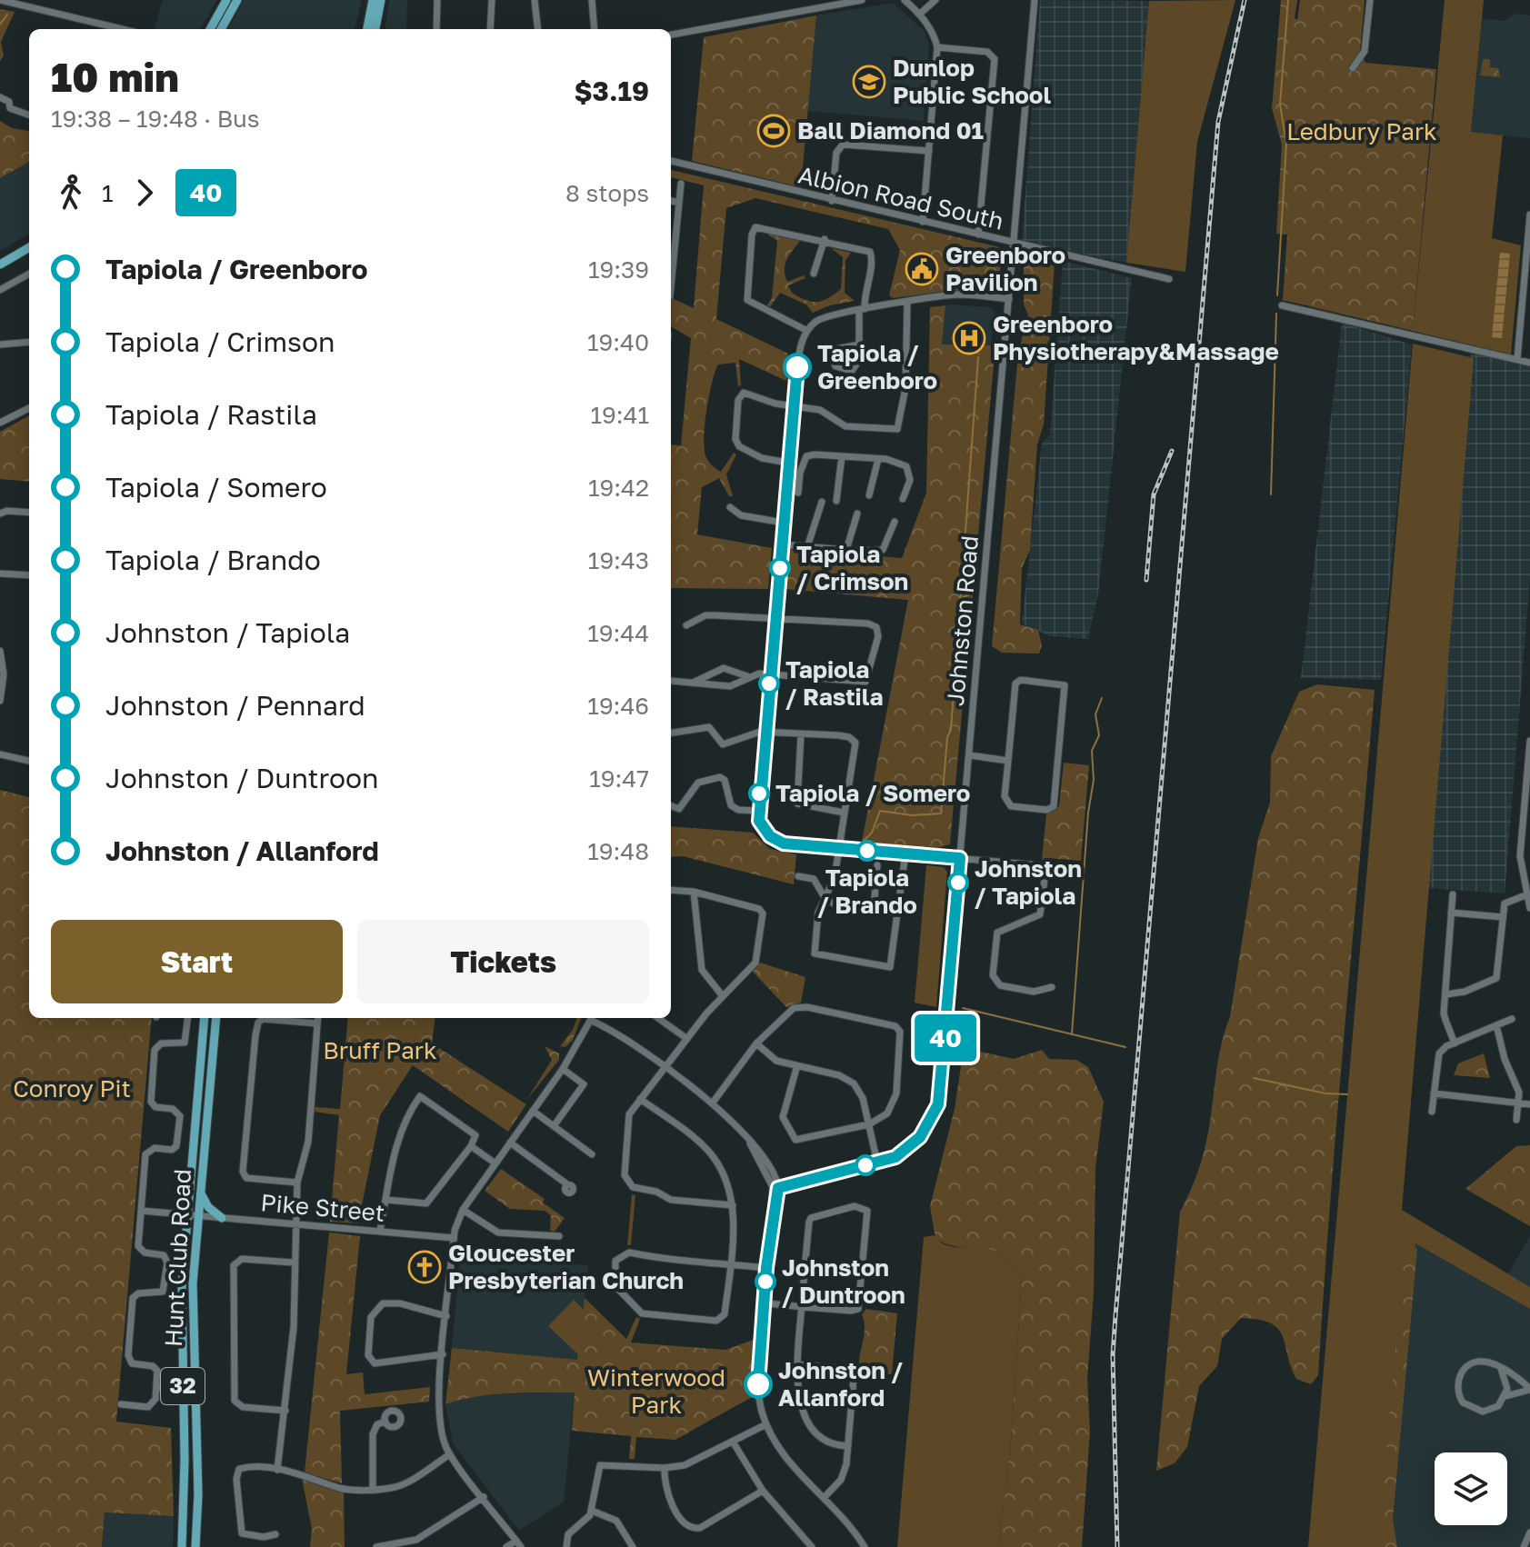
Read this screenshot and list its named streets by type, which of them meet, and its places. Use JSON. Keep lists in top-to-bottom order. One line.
{"streets":{"main road":["Hunt Club Road","32"],"street":["Albion Road South","Johnston Road","Pike Street"]},"crossings":[["Albion Road South","Johnston Road"],["Pike Street","Hunt Club Road"]],"parks":["Ledbury Park","Bruff Park","Conroy Pit","Winterwood Park"],"places":{"school or university":["Dunlop Public School"],"sports":["Ball Diamond 01"],"public building":["Greenboro Pavilion"],"hospital":["Greenboro Physiotherapy&Massage"],"other":["Tapiola / Greenboro","Tapiola / Crimson","Tapiola / Rastila","Tapiola / Somero","Tapiola / Brando","Johnston / Tapiola","Johnston / Duntroon","Johnston / Allanford"],"church":["Gloucester Presbyterian Church"]},"lines":["bus line 40"],"page":{"on_map":"40","heading":["10 min","19:38 – 19:48 · Bus","$3.19"],"legs":["1","40","8 stops"],"list":[{"name":"Tapiola / Greenboro","value":"19:39"},{"name":"Tapiola / Crimson","value":"19:40"},{"name":"Tapiola / Rastila","value":"19:41"},{"name":"Tapiola / Somero","value":"19:42"},{"name":"Tapiola / Brando","value":"19:43"},{"name":"Johnston / Tapiola","value":"19:44"},{"name":"Johnston / Pennard","value":"19:46"},{"name":"Johnston / Duntroon","value":"19:47"},{"name":"Johnston / Allanford","value":"19:48"}],"buttons":["Start","Tickets"]}}
